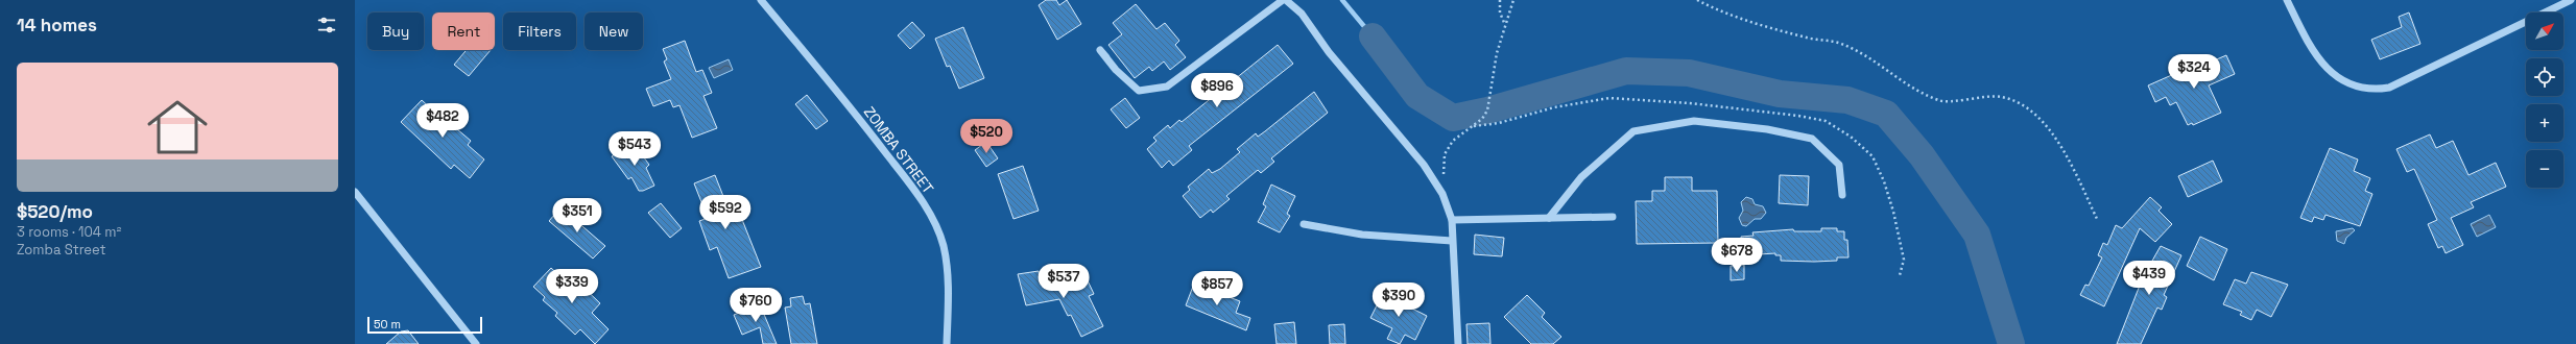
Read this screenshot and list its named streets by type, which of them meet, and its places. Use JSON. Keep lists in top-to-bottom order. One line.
{"streets":{"street":["ZOMBA STREET"]},"scale_bar":"50 m","north":"top right","page":{"heading":"14 homes","map_buttons":["+","−"],"chip":["Buy","Rent","Filters","New"],"list":[{"name":"$520/mo","note":"3 rooms · 104 m² · Zomba Street"}],"price":["$324","$896","$482","$520","$543","$592","$351","$678","$439","$537","$339","$857","$390","$760"],"scale":"50 m"}}
